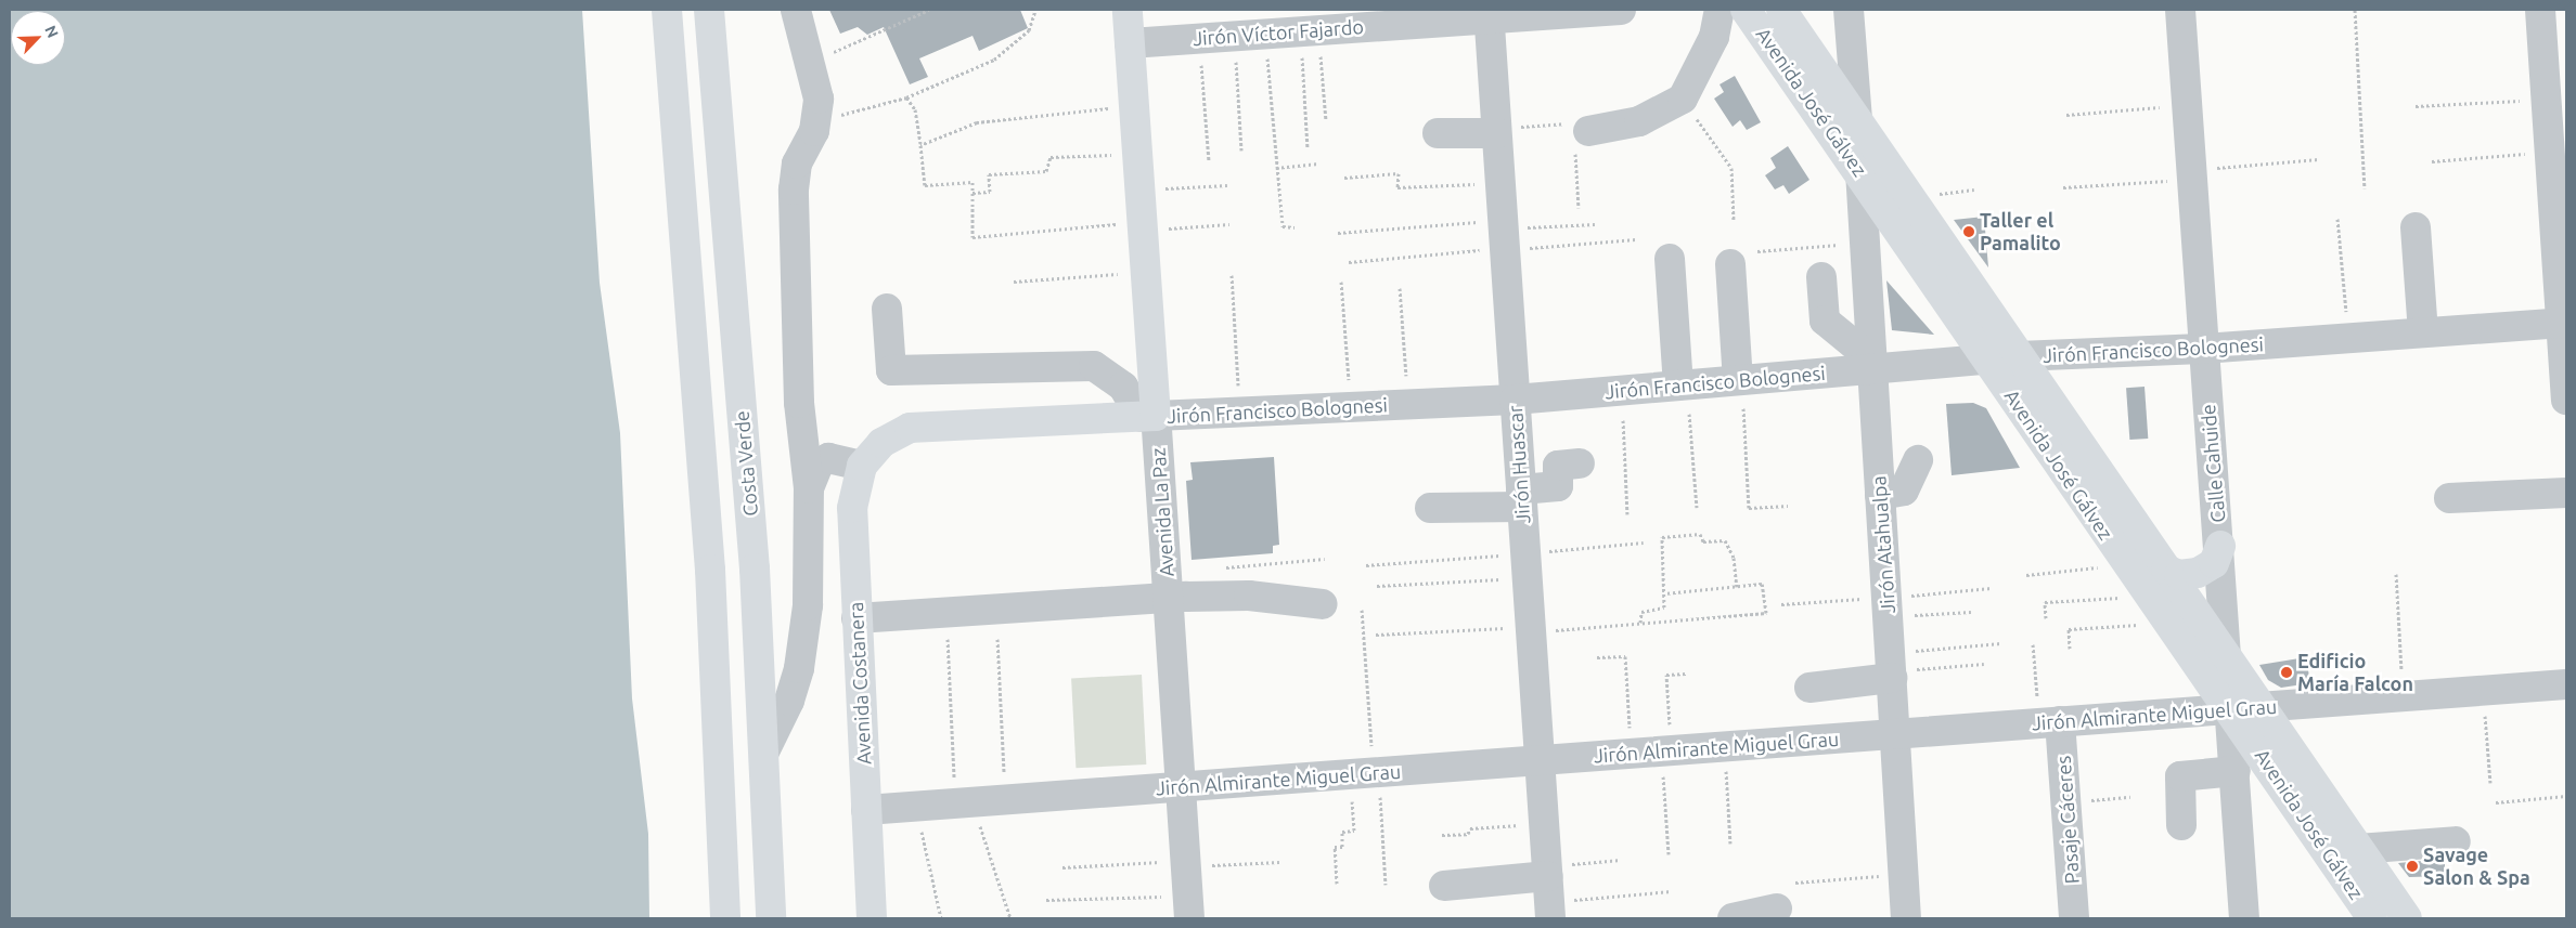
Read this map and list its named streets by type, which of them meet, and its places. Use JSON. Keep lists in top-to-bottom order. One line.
{"streets":{"main road":["Avenida José Gálvez","Jirón Francisco Bolognesi","Costa Verde","Avenida La Paz","Avenida Costanera"],"street":["Jirón Víctor Fajardo","Calle Cahuide","Jirón Huascar","Jirón Atahualpa","Jirón Almirante Miguel Grau","Pasaje Cáceres"]},"crossings":[["Jirón Víctor Fajardo","Jirón Huascar"],["Jirón Víctor Fajardo","Avenida La Paz"],["Avenida José Gálvez","Jirón Francisco Bolognesi"],["Avenida José Gálvez","Calle Cahuide"],["Avenida José Gálvez","Jirón Atahualpa"],["Avenida José Gálvez","Jirón Almirante Miguel Grau"],["Jirón Francisco Bolognesi","Calle Cahuide"],["Jirón Francisco Bolognesi","Jirón Huascar"],["Jirón Francisco Bolognesi","Avenida La Paz"],["Jirón Francisco Bolognesi","Jirón Atahualpa"],["Jirón Francisco Bolognesi","Avenida Costanera"],["Calle Cahuide","Jirón Almirante Miguel Grau"],["Jirón Huascar","Jirón Almirante Miguel Grau"],["Avenida La Paz","Jirón Almirante Miguel Grau"],["Jirón Atahualpa","Jirón Almirante Miguel Grau"],["Avenida Costanera","Jirón Almirante Miguel Grau"],["Jirón Almirante Miguel Grau","Pasaje Cáceres"]],"places":["Taller el Pamalito","Edificio María Falcon","Savage Salon & Spa"],"north":"top right"}
